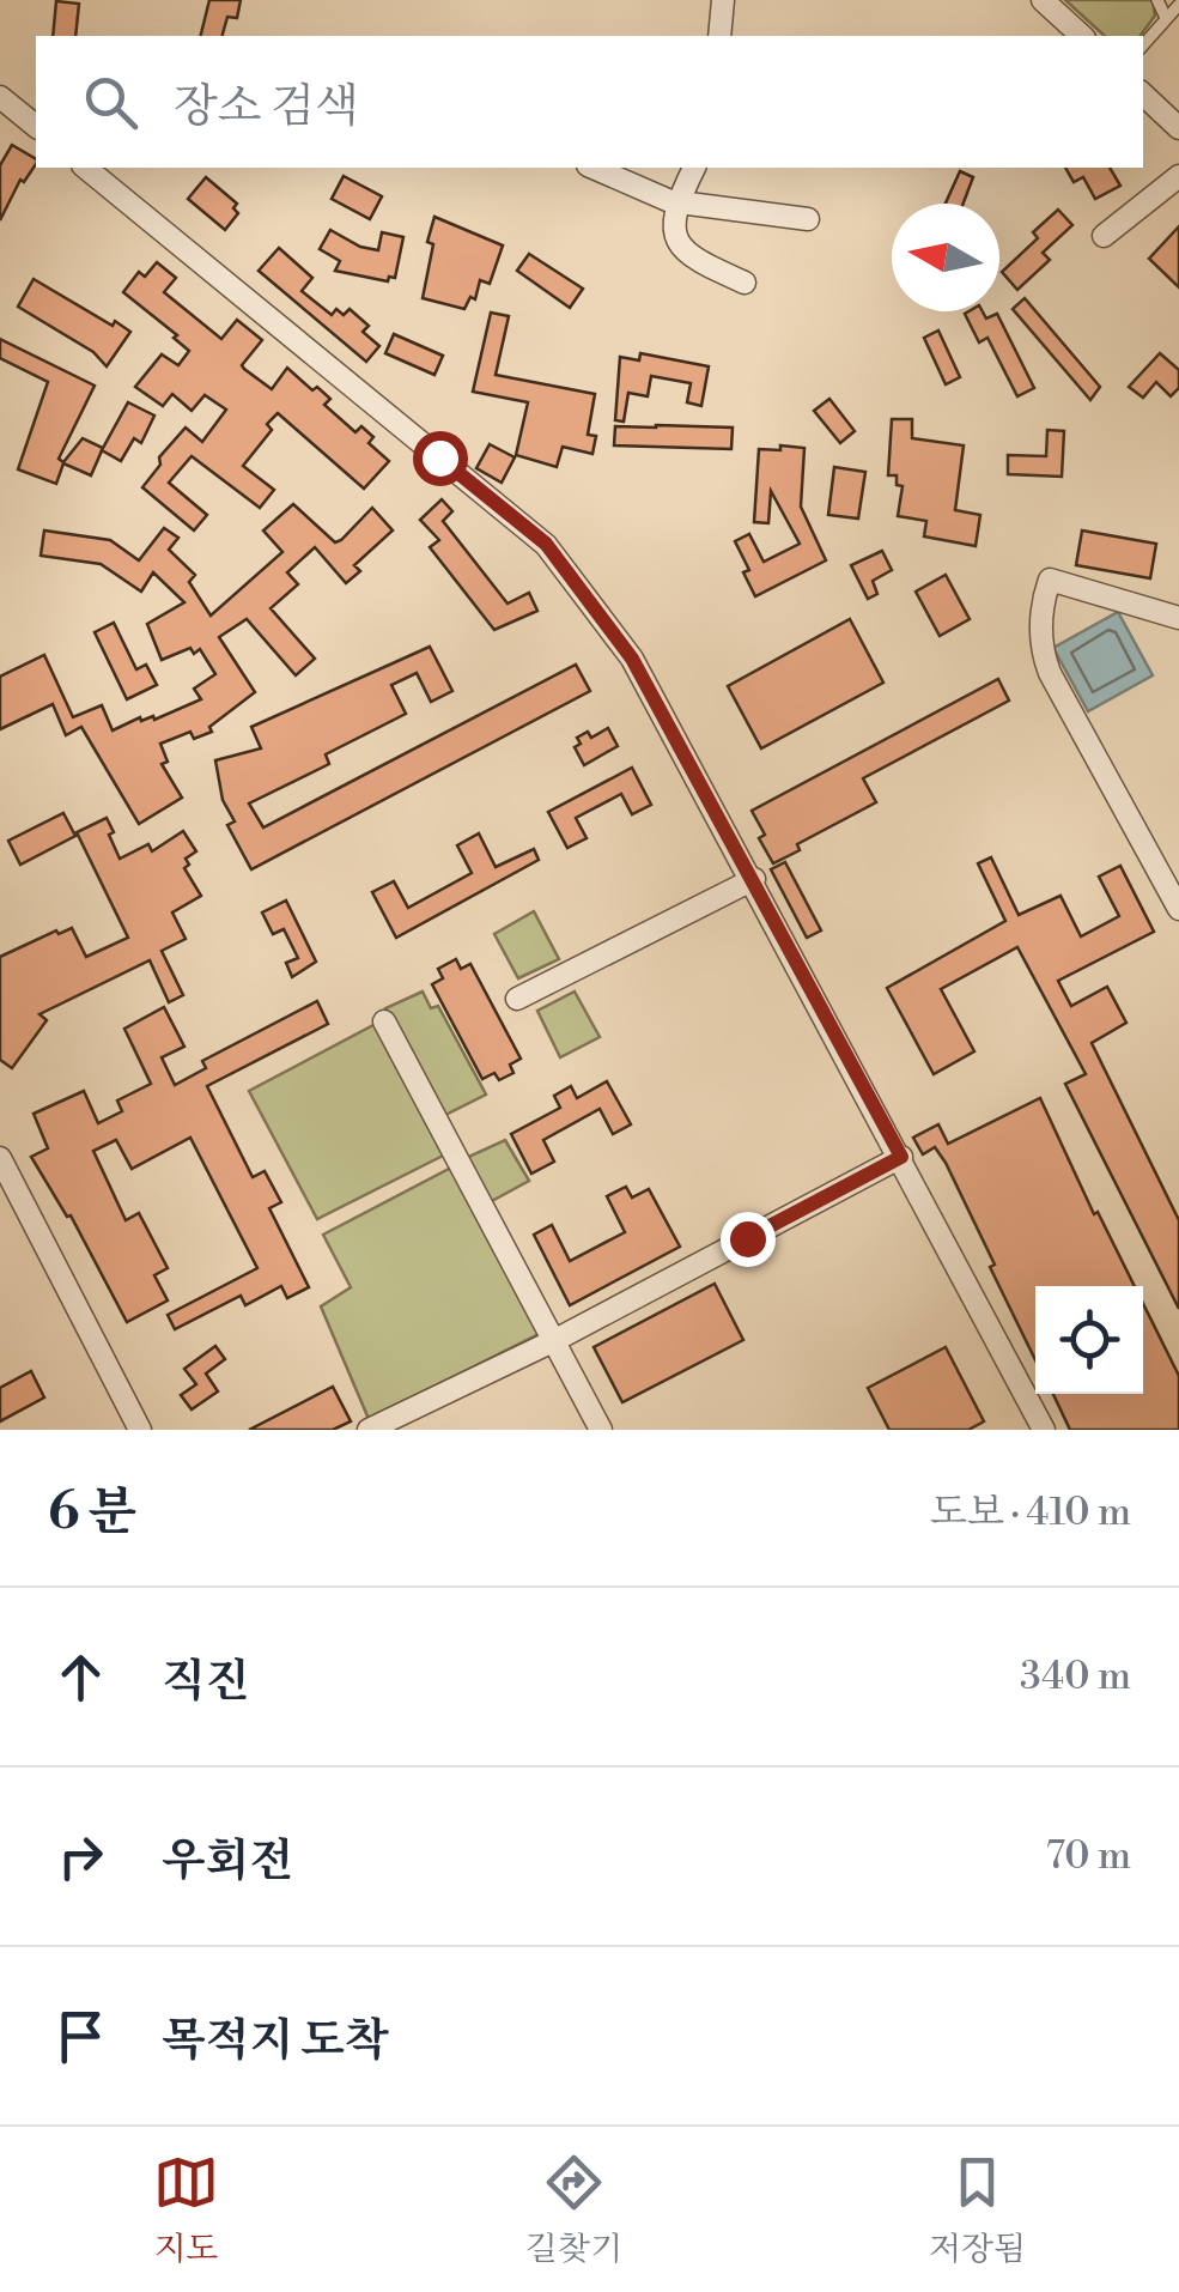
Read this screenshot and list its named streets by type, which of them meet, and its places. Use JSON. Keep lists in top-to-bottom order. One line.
{"north":"left","page":{"search":"장소 검색","heading":["6 분","도보 · 410 m"],"list":[["직진","340 m"],["우회전","70 m"],"목적지 도착"],"nav":["지도","길찾기","저장됨"]}}
